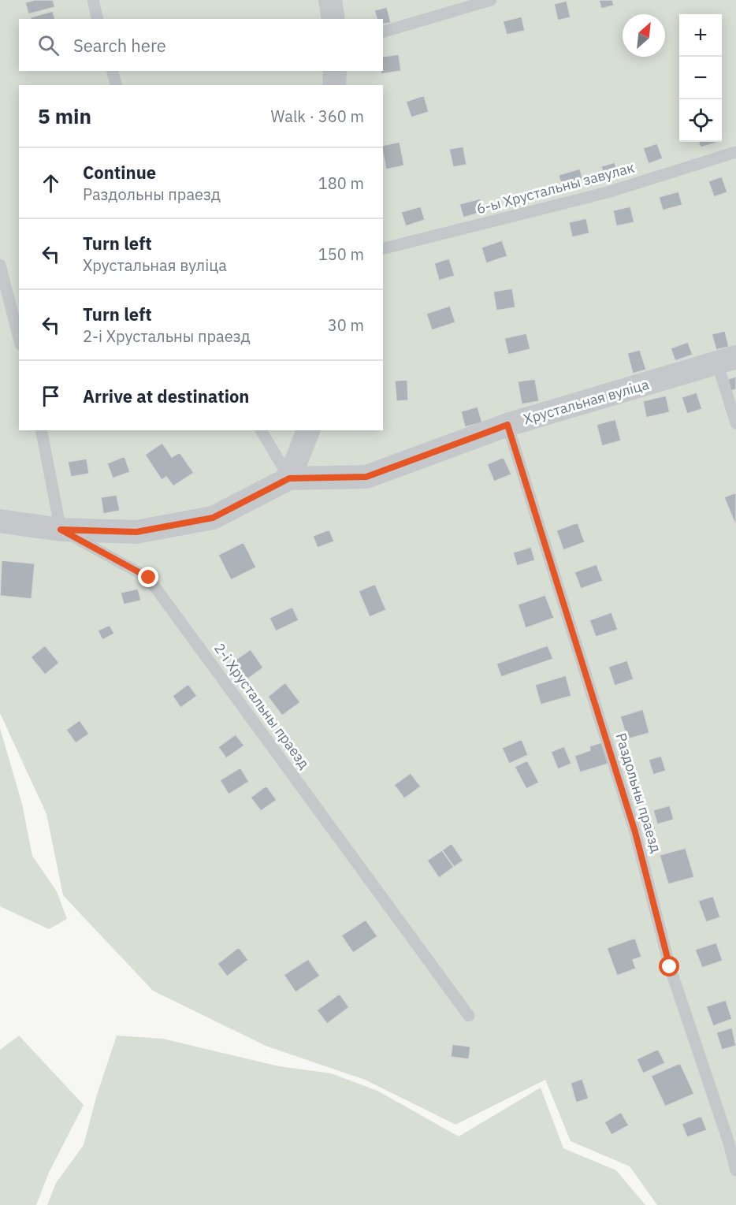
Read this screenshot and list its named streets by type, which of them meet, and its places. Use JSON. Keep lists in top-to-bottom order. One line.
{"streets":{"street":["Хрустальная вуліца"],"lane":["6-ы Хрустальны завулак","2-і Хрустальны праезд","Раздольны праезд"]},"crossings":[["Хрустальная вуліца","2-і Хрустальны праезд"],["Хрустальная вуліца","Раздольны праезд"]],"north":"top right","page":{"map_buttons":["+","−"],"search":"Search here","heading":["5 min","Walk · 360 m"],"list":[["Continue","Раздольны праезд","180 m"],["Turn left","Хрустальная вуліца","150 m"],["Turn left","2-і Хрустальны праезд","30 m"],"Arrive at destination"]}}
